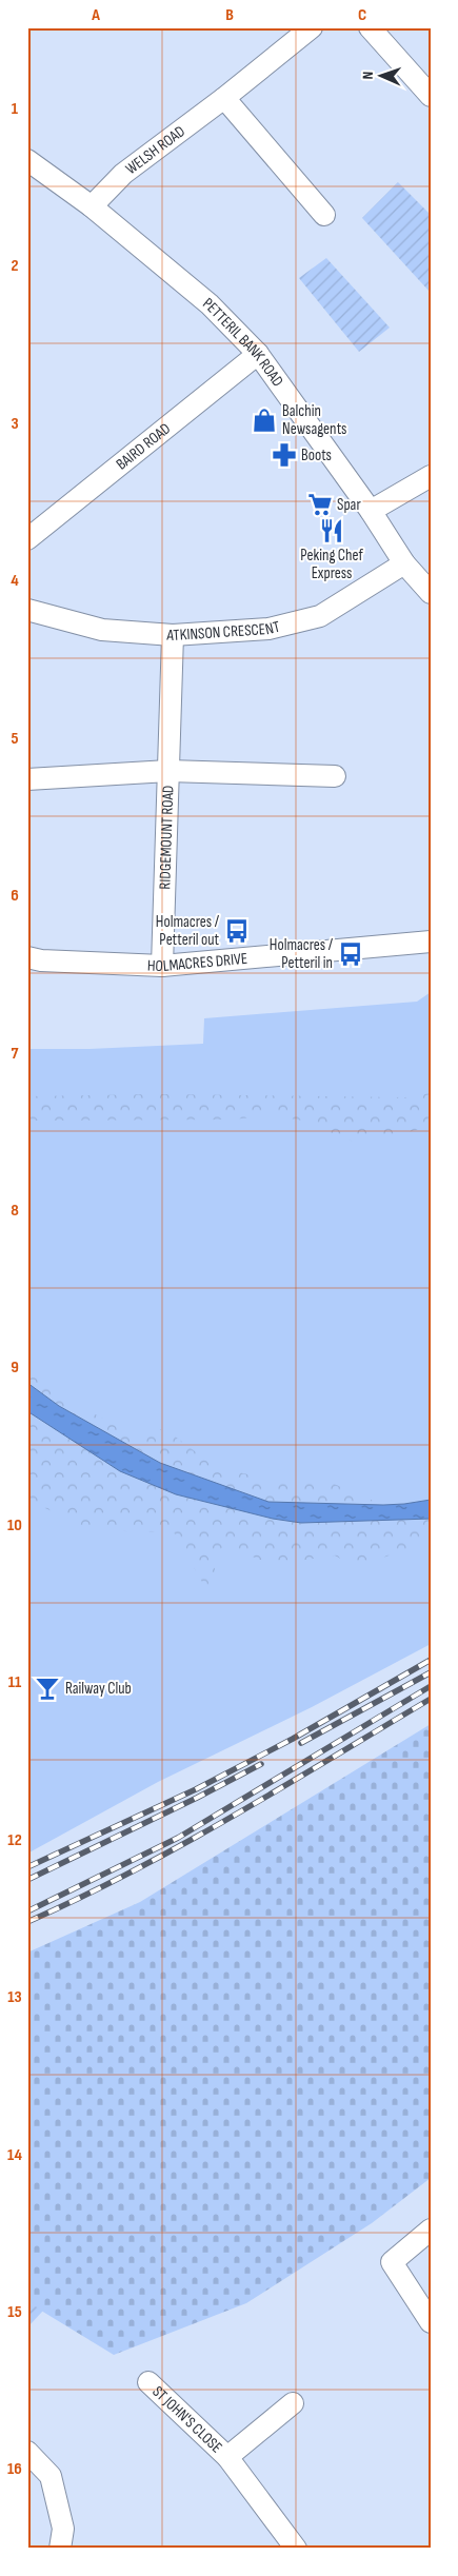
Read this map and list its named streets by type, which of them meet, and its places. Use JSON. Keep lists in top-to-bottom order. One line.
{"streets":{"street":["WELSH ROAD","PETTERIL BANK ROAD","BAIRD ROAD","ATKINSON CRESCENT","RIDGEMOUNT ROAD","HOLMACRES DRIVE","ST JOHN'S CLOSE"]},"crossings":[["WELSH ROAD","PETTERIL BANK ROAD"],["PETTERIL BANK ROAD","BAIRD ROAD"],["PETTERIL BANK ROAD","ATKINSON CRESCENT"],["ATKINSON CRESCENT","RIDGEMOUNT ROAD"],["RIDGEMOUNT ROAD","HOLMACRES DRIVE"]],"places":{"shop":["Balchin Newsagents"],"pharmacy":["Boots"],"supermarket":["Spar"],"restaurant":["Peking Chef Express"],"bus stop":["Holmacres / Petteril out","Holmacres / Petteril in"],"bar":["Railway Club"]},"north":"left","grid":{"columns":["A","B","C"],"rows":["1","2","3","4","5","6","7","8","9","10","11","12","13","14","15","16"]}}
